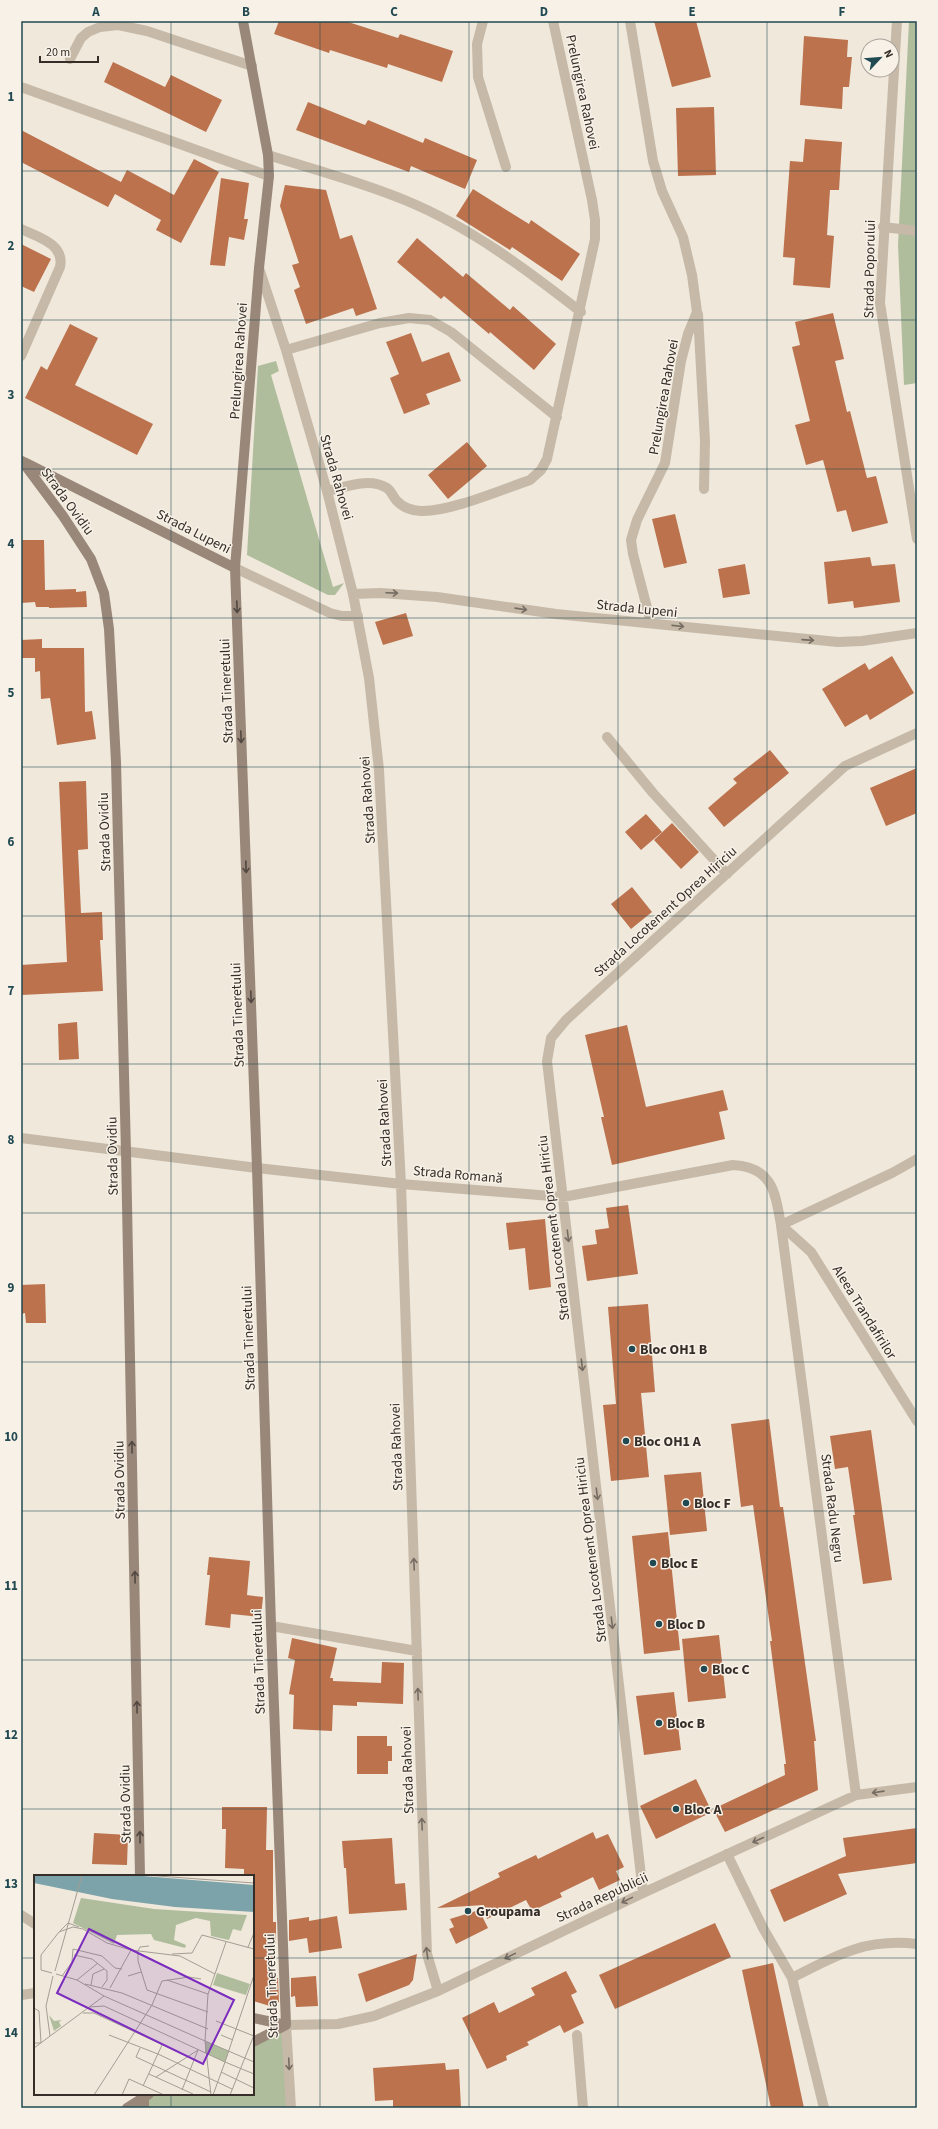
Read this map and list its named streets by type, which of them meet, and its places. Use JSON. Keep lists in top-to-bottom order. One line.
{"streets":{"main road":["Prelungirea Rahovei","Strada Ovidiu","Strada Lupeni","Strada Tineretului","Strada Republicii"],"street":["Strada Poporului","Strada Rahovei","Strada Locotenent Oprea Hiriciu","Strada Romană","Aleea Trandafirilor","Strada Radu Negru"]},"crossings":[["Prelungirea Rahovei","Strada Rahovei"],["Prelungirea Rahovei","Strada Lupeni"],["Prelungirea Rahovei","Strada Tineretului"],["Strada Rahovei","Strada Lupeni"],["Strada Rahovei","Strada Romană"],["Strada Rahovei","Strada Republicii"],["Strada Ovidiu","Strada Lupeni"],["Strada Ovidiu","Strada Romană"],["Strada Lupeni","Strada Tineretului"],["Strada Tineretului","Strada Romană"],["Strada Tineretului","Strada Republicii"],["Strada Locotenent Oprea Hiriciu","Strada Romană"],["Strada Locotenent Oprea Hiriciu","Strada Republicii"],["Strada Romană","Aleea Trandafirilor"],["Strada Romană","Strada Radu Negru"],["Aleea Trandafirilor","Strada Radu Negru"],["Strada Radu Negru","Strada Republicii"]],"one_way":["Strada Rahovei","Strada Ovidiu","Strada Lupeni","Strada Tineretului","Strada Locotenent Oprea Hiriciu","Strada Republicii"],"places":["Bloc OH1 B","Bloc OH1 A","Bloc F","Bloc E","Bloc D","Bloc C","Bloc B","Bloc A","Groupama"],"scale_bar":"20 m","north":"top right","grid":{"columns":["A","B","C","D","E","F"],"rows":["1","2","3","4","5","6","7","8","9","10","11","12","13","14"]}}
